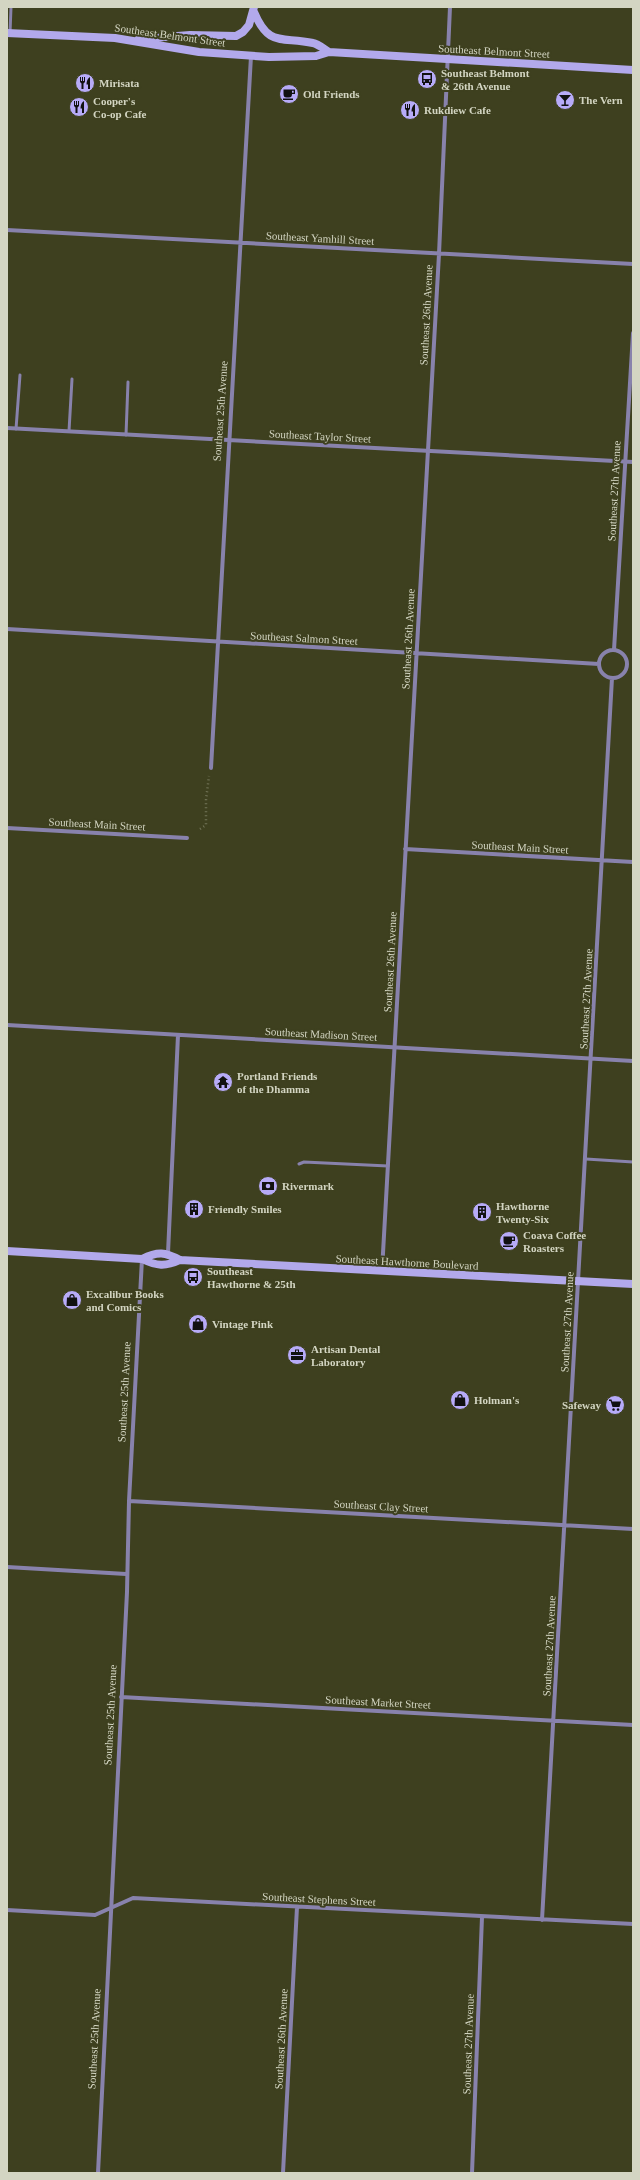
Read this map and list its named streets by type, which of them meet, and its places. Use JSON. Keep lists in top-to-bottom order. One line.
{"streets":{"main road":["Southeast Belmont Street","Southeast Hawthorne Boulevard"],"street":["Southeast Yamhill Street","Southeast 26th Avenue","Southeast 25th Avenue","Southeast Taylor Street","Southeast 27th Avenue","Southeast Salmon Street","Southeast Main Street","Southeast Madison Street","Southeast Clay Street","Southeast Market Street","Southeast Stephens Street"]},"crossings":[["Southeast Belmont Street","Southeast 26th Avenue"],["Southeast Belmont Street","Southeast 25th Avenue"],["Southeast Yamhill Street","Southeast 26th Avenue"],["Southeast Yamhill Street","Southeast 25th Avenue"],["Southeast 26th Avenue","Southeast Taylor Street"],["Southeast 26th Avenue","Southeast Salmon Street"],["Southeast 26th Avenue","Southeast Main Street"],["Southeast 26th Avenue","Southeast Madison Street"],["Southeast 26th Avenue","Southeast Hawthorne Boulevard"],["Southeast 26th Avenue","Southeast Stephens Street"],["Southeast 25th Avenue","Southeast Taylor Street"],["Southeast 25th Avenue","Southeast Salmon Street"],["Southeast 25th Avenue","Southeast Hawthorne Boulevard"],["Southeast 25th Avenue","Southeast Clay Street"],["Southeast 25th Avenue","Southeast Market Street"],["Southeast 25th Avenue","Southeast Stephens Street"],["Southeast Taylor Street","Southeast 27th Avenue"],["Southeast 27th Avenue","Southeast Salmon Street"],["Southeast 27th Avenue","Southeast Main Street"],["Southeast 27th Avenue","Southeast Madison Street"],["Southeast 27th Avenue","Southeast Hawthorne Boulevard"],["Southeast 27th Avenue","Southeast Clay Street"],["Southeast 27th Avenue","Southeast Market Street"],["Southeast 27th Avenue","Southeast Stephens Street"]],"places":{"bus stop":["Southeast Belmont & 26th Avenue","Southeast Hawthorne & 25th"],"restaurant":["Mirisata","Cooper's Co-op Cafe","Rukdiew Cafe"],"cafe":["Old Friends","Coava Coffee Roasters"],"bar":["The Vern"],"temple":["Portland Friends of the Dhamma"],"bank":["Rivermark"],"building":["Friendly Smiles","Hawthorne Twenty-Six"],"shop":["Excalibur Books and Comics","Vintage Pink","Holman's"],"office":["Artisan Dental Laboratory"],"supermarket":["Safeway"]}}
